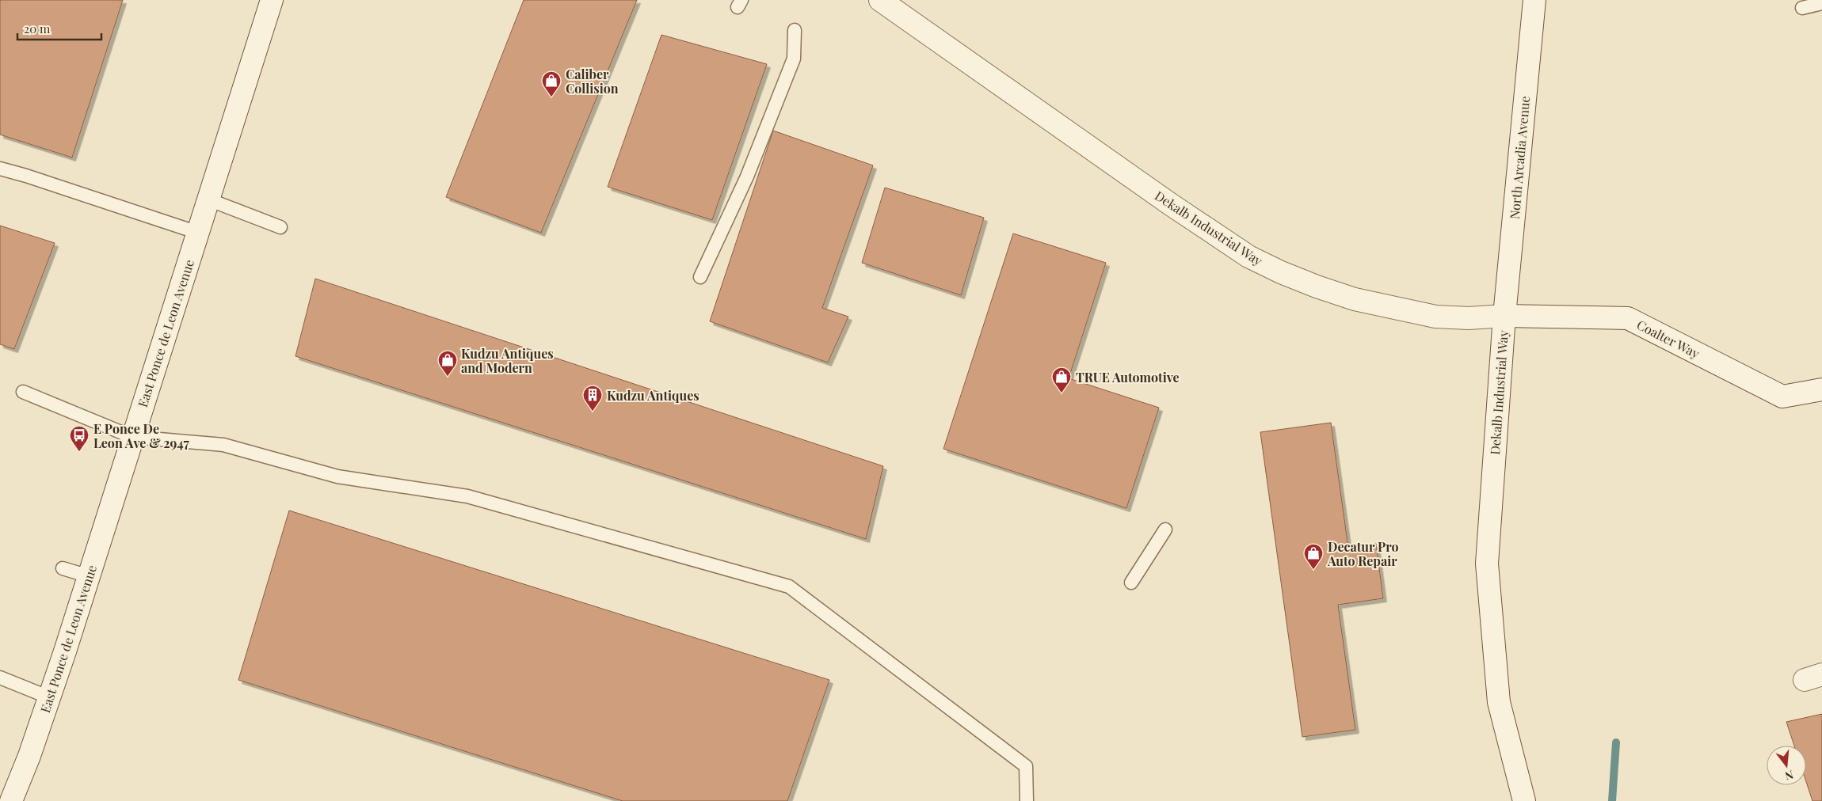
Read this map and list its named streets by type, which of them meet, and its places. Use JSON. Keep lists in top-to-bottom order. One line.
{"streets":{"main road":["North Arcadia Avenue","Dekalb Industrial Way","East Ponce de Leon Avenue","Coalter Way"]},"crossings":[["North Arcadia Avenue","Dekalb Industrial Way"],["North Arcadia Avenue","Coalter Way"],["Dekalb Industrial Way","Coalter Way"]],"places":{"shop":["Caliber Collision","Kudzu Antiques and Modern","TRUE Automotive","Decatur Pro Auto Repair"],"building":["Kudzu Antiques"],"bus stop":["E Ponce De Leon Ave & 2947"]},"scale_bar":"20 m","north":"bottom"}
